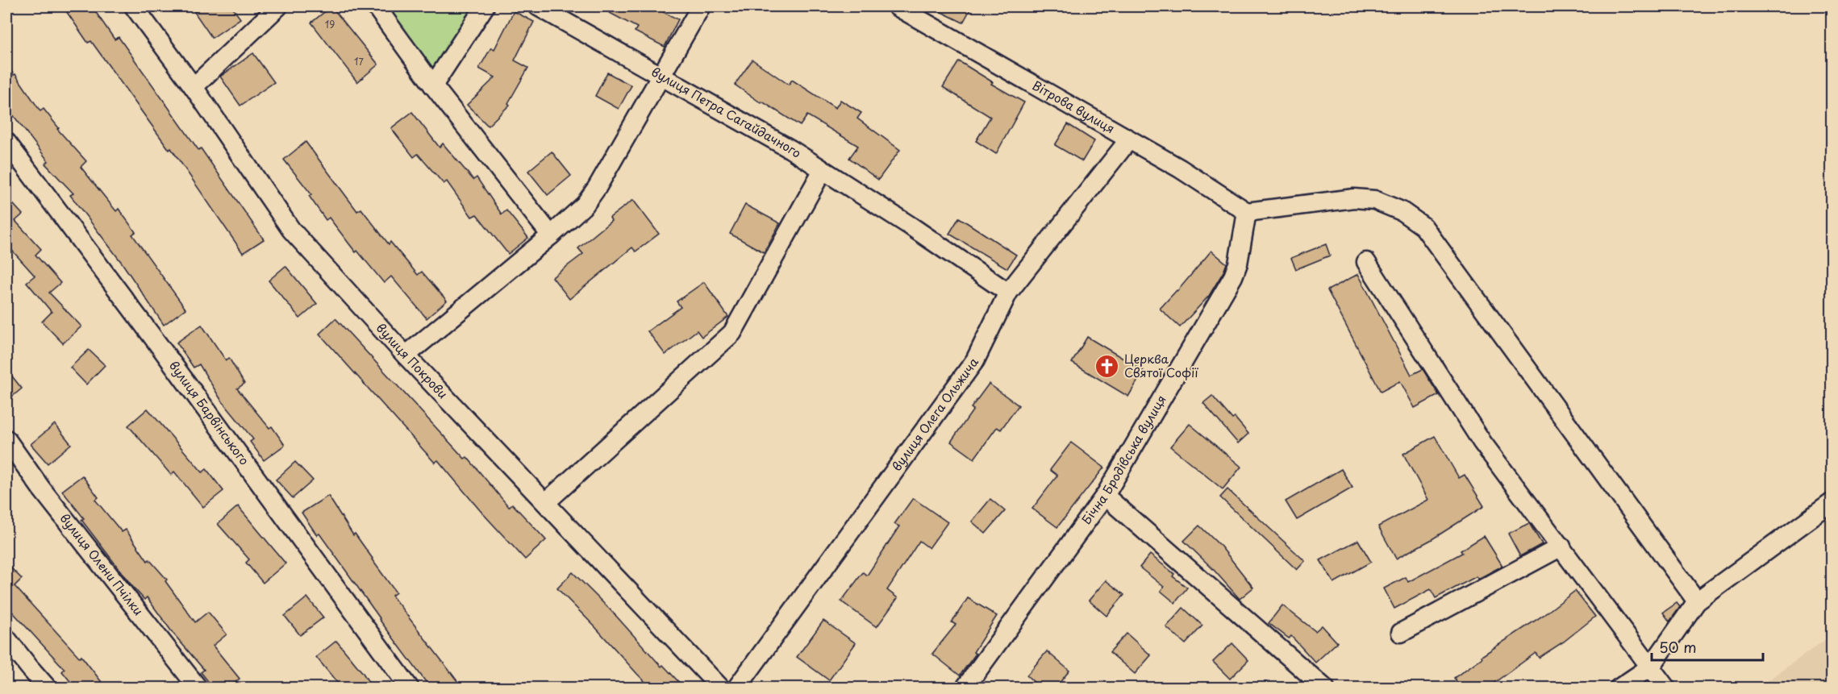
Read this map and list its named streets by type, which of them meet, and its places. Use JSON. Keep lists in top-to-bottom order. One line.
{"streets":{"street":["Вітрова вулиця","вулиця Петра Сагайдачного","вулиця Покрови","вулиця Барвінського","вулиця Олега Ольжича","Бічна Бродівська вулиця","вулиця Олени Пчілки"]},"crossings":[["Вітрова вулиця","вулиця Олега Ольжича"],["Вітрова вулиця","Бічна Бродівська вулиця"],["вулиця Петра Сагайдачного","вулиця Олега Ольжича"]],"places":{"church":["Церква Святої Софії"]},"house_numbers":["19","17"],"scale_bar":"50 m"}
